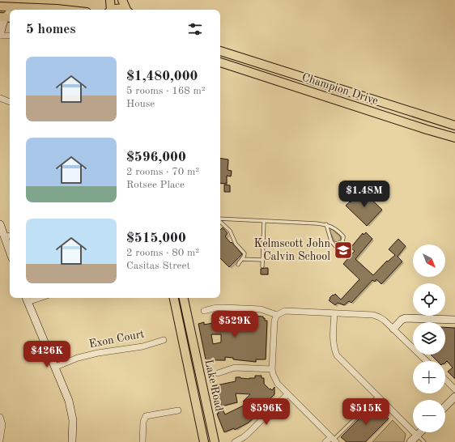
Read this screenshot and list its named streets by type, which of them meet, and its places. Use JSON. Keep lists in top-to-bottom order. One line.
{"streets":{"main road":["Champion Drive","Lake Road"],"street":["Exon Court"]},"places":{"school or university":["Kelmscott John Calvin School"]},"north":"bottom right","page":{"heading":"5 homes","list":[{"name":"$1,480,000","note":"5 rooms · 168 m² · House"},{"name":"$596,000","note":"2 rooms · 70 m² · Rotsee Place"},{"name":"$515,000","note":"2 rooms · 80 m² · Casitas Street"}],"price":["$1.48M","$529K","$426K","$596K","$515K"],"map_buttons":["+","−"]}}
